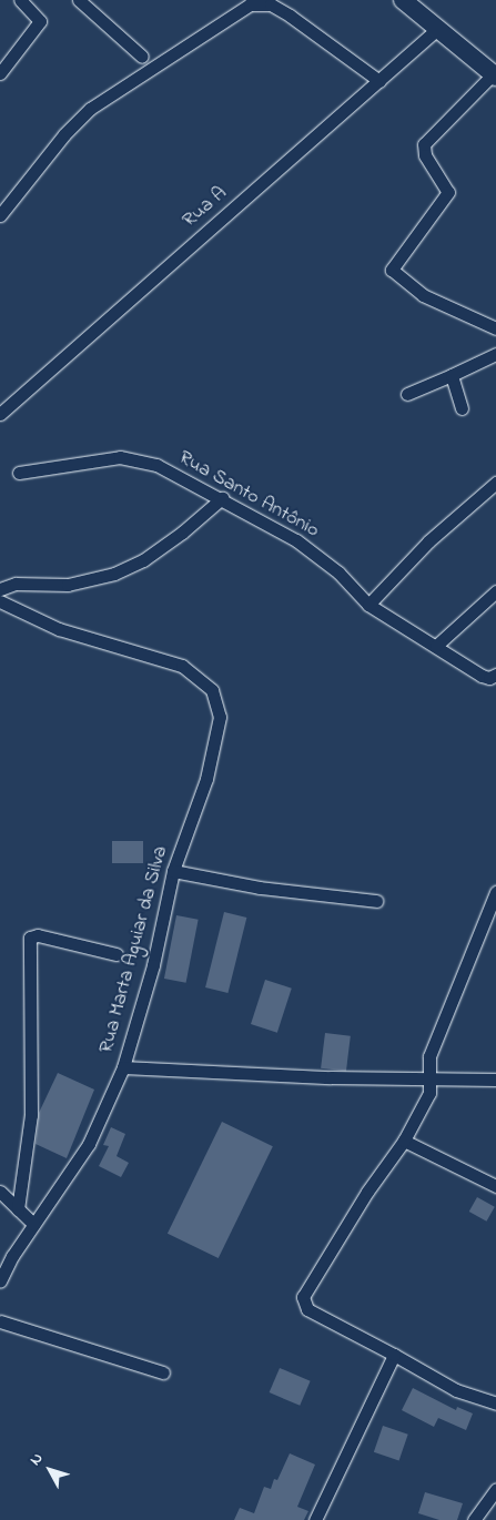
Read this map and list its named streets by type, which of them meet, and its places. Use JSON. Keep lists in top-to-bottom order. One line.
{"streets":{"street":["Rua A","Rua Santo Antônio","Rua Marta Aguiar da Silva"]},"north":"top left"}
